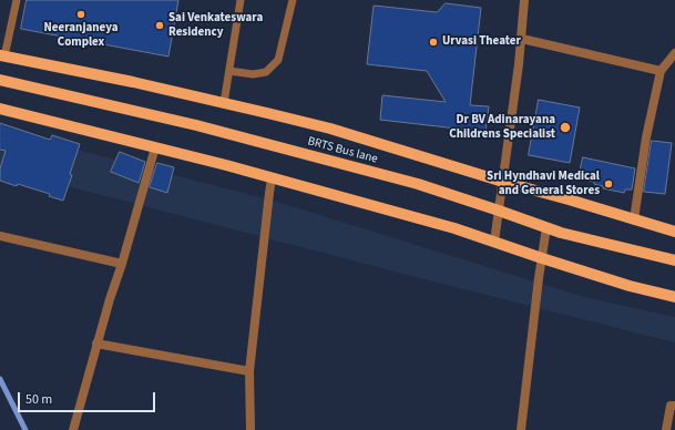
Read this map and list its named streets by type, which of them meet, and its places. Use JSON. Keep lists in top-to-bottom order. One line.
{"streets":{"main road":["BRTS Bus lane"]},"places":["Neeranjaneya Complex","Sai Venkateswara Residency","Urvasi Theater","Dr BV Adinarayana Childrens Specialist","Sri Hyndhavi Medical and General Stores"],"scale_bar":"50 m"}
